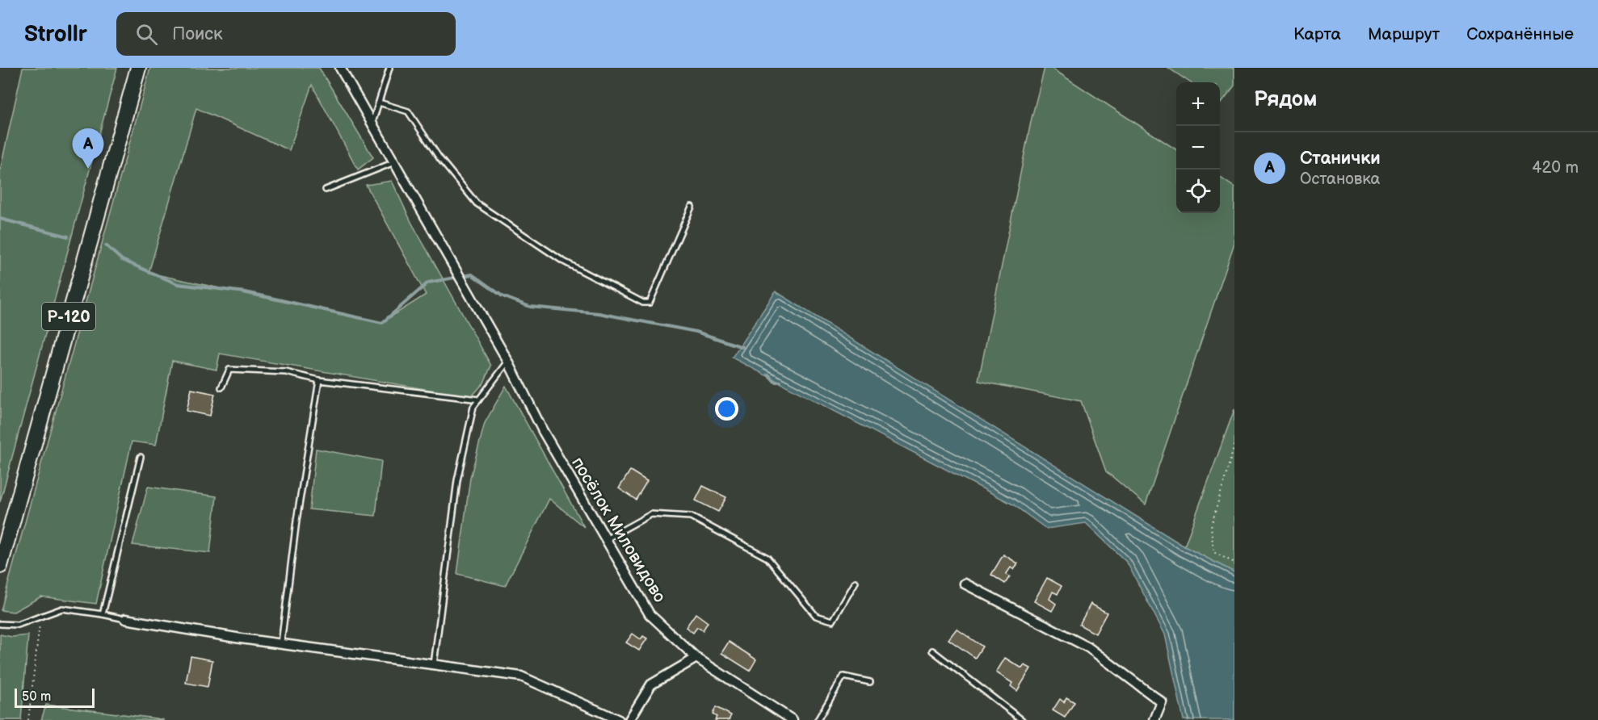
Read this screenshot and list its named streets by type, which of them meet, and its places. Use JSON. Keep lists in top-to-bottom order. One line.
{"streets":{"highway":["Р-120"],"street":["посёлок Миловидово"]},"scale_bar":"50 m","page":{"header":"Strollr","search":"Поиск","nav":["Карта","Маршрут","Сохранённые"],"heading":"Рядом","map_buttons":["+","−"],"pins":"A","list":[{"mark":"A","name":"Станички","note":"Остановка","value":"420 m"}],"scale":"50 m"}}
